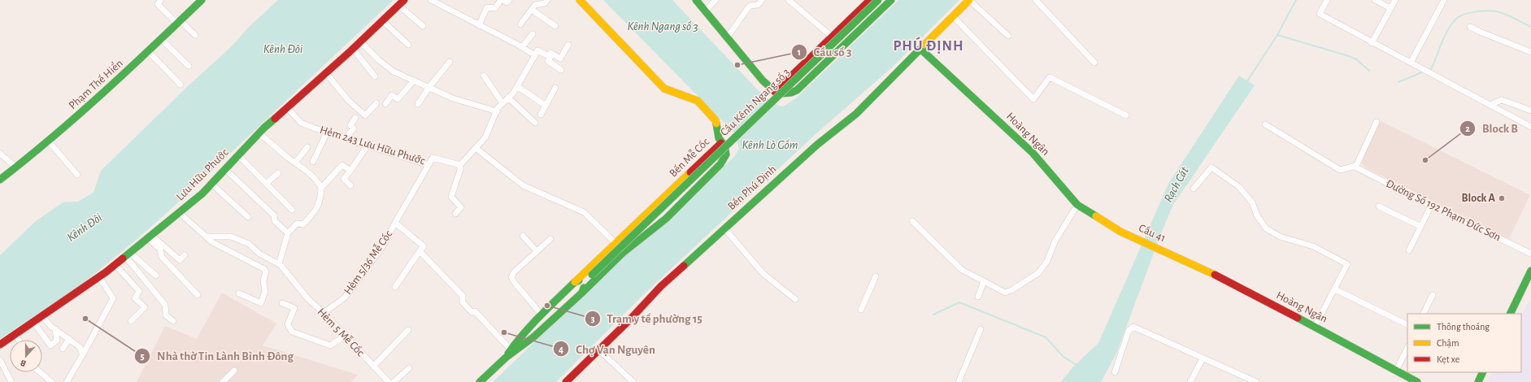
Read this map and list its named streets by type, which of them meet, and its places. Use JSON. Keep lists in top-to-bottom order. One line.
{"streets":{"street":["Phạm Thế Hiển","Cầu Kênh Ngang số 3","Hoàng Ngân","Hẻm 243 Lưu Hữu Phước","Bến Mễ Cốc","Lưu Hữu Phước","Bến Phú Định","Đường Số 192 Phạm Đức Sơn","Cầu 41","Hẻm 5/36 Mễ Cốc","Hẻm 5 Mễ Cốc"]},"crossings":[["Cầu Kênh Ngang số 3","Bến Mễ Cốc"],["Hoàng Ngân","Bến Phú Định"],["Hoàng Ngân","Cầu 41"],["Hẻm 243 Lưu Hữu Phước","Lưu Hữu Phước"],["Hẻm 243 Lưu Hữu Phước","Hẻm 5/36 Mễ Cốc"],["Hẻm 5/36 Mễ Cốc","Hẻm 5 Mễ Cốc"]],"districts":["PHÚ ĐỊNH"],"water":["Kênh Ngang số 3","Kênh Đôi","Kênh Lò Gốm","Rạch Cát"],"places":["Cầu số 3","Block B","Block A","Trạm y tế phường 15","Nhà thờ Tin Lành Bình Đông","Chợ Vạn Nguyên"],"legend":["Thông thoáng","Chậm","Kẹt xe"],"north":"bottom"}
